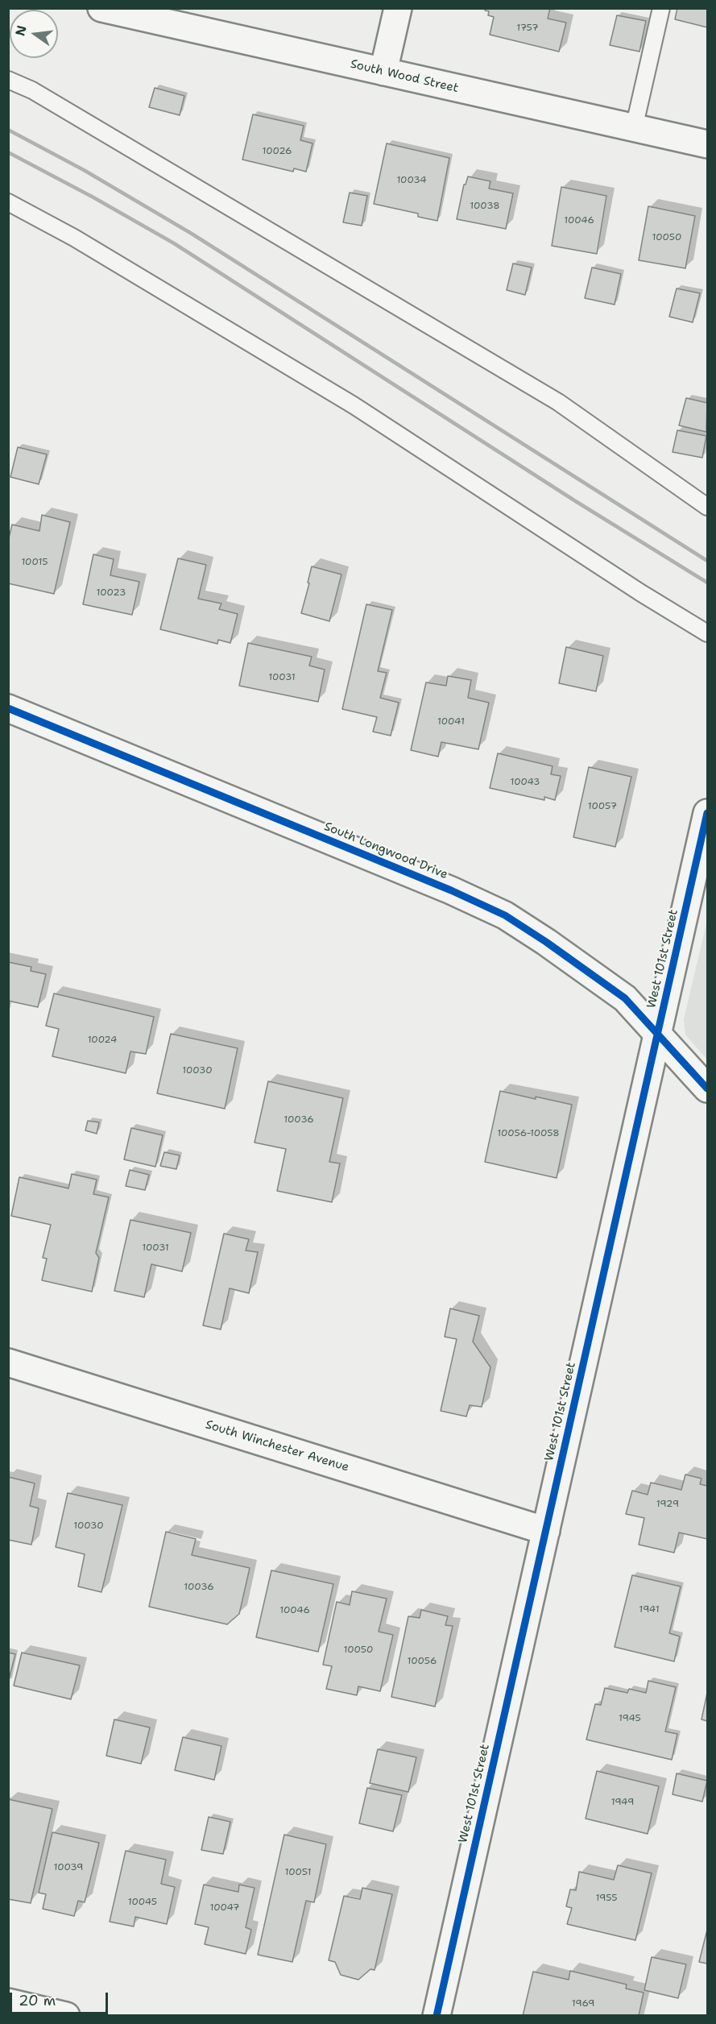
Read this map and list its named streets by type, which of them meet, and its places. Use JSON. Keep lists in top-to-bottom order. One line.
{"streets":{"street":["South Wood Street","South Longwood Drive","West 101st Street","South Winchester Avenue"]},"crossings":[["South Longwood Drive","West 101st Street"],["West 101st Street","South Winchester Avenue"]],"house_numbers":["1757","10026","10034","10038","10046","10050","10015","10023","10031","10041","10043","10057","10024","10030","10036","10056-10058","10031","1929","10030","10036","1941","10046","10050","10056","1945","1949","10039","10051","1955","10045","10047","1969"],"scale_bar":"20 m","north":"left"}
